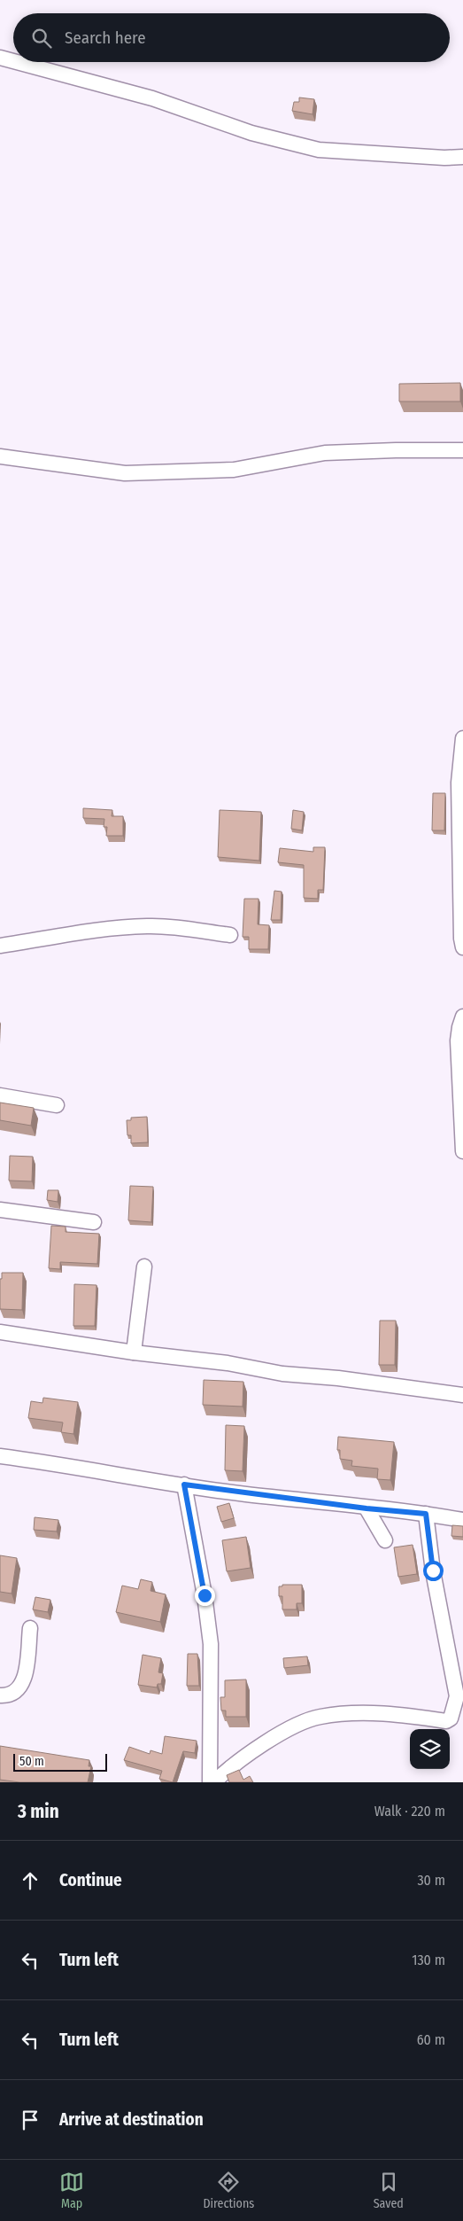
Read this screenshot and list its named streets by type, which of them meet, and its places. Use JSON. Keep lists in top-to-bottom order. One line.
{"scale_bar":"50 m","page":{"search":"Search here","scale":"50 m","heading":["3 min","Walk · 220 m"],"list":[["Continue","30 m"],["Turn left","130 m"],["Turn left","60 m"],"Arrive at destination"],"nav":["Map","Directions","Saved"]}}
